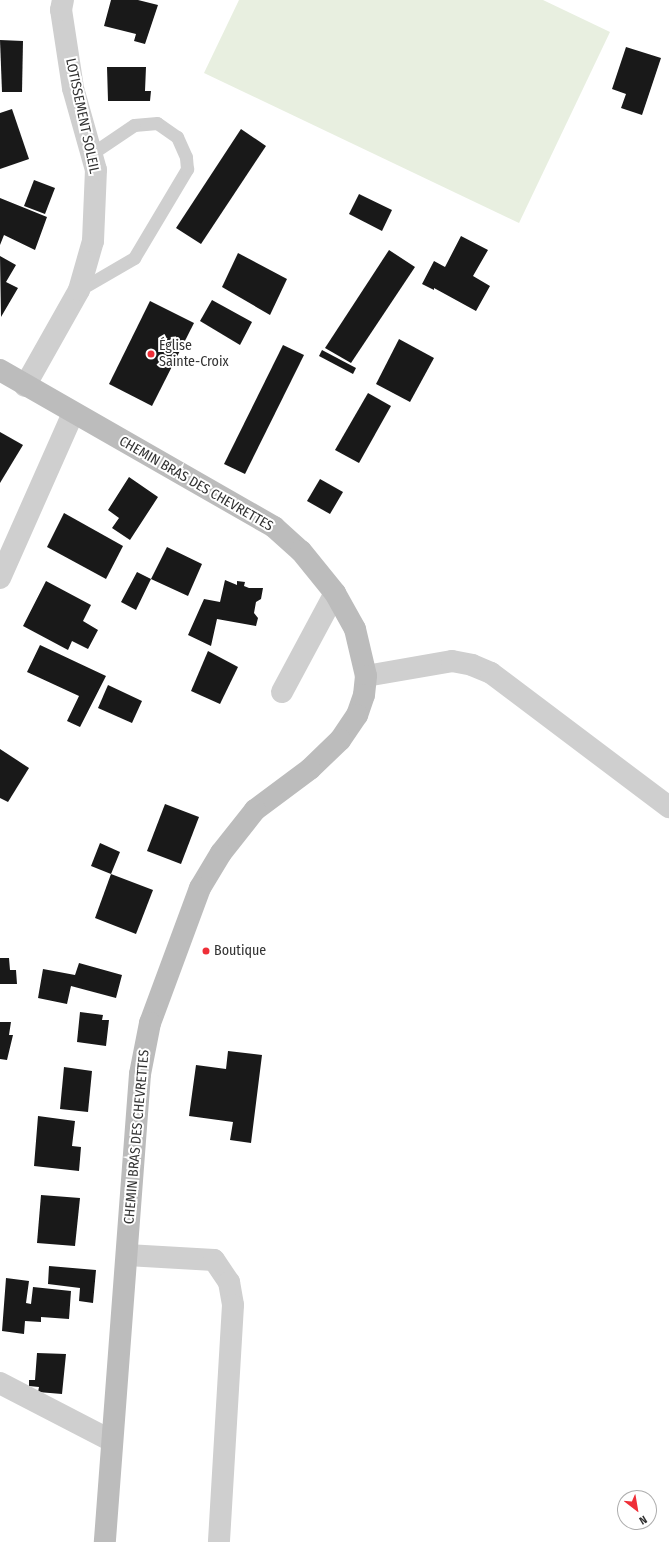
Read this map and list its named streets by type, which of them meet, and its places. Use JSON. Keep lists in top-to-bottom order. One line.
{"streets":{"main road":["CHEMIN BRAS DES CHEVRETTES"],"street":["LOTISSEMENT SOLEIL"]},"crossings":[["LOTISSEMENT SOLEIL","CHEMIN BRAS DES CHEVRETTES"]],"places":["Église Sainte-Croix","Boutique"],"north":"bottom right"}
